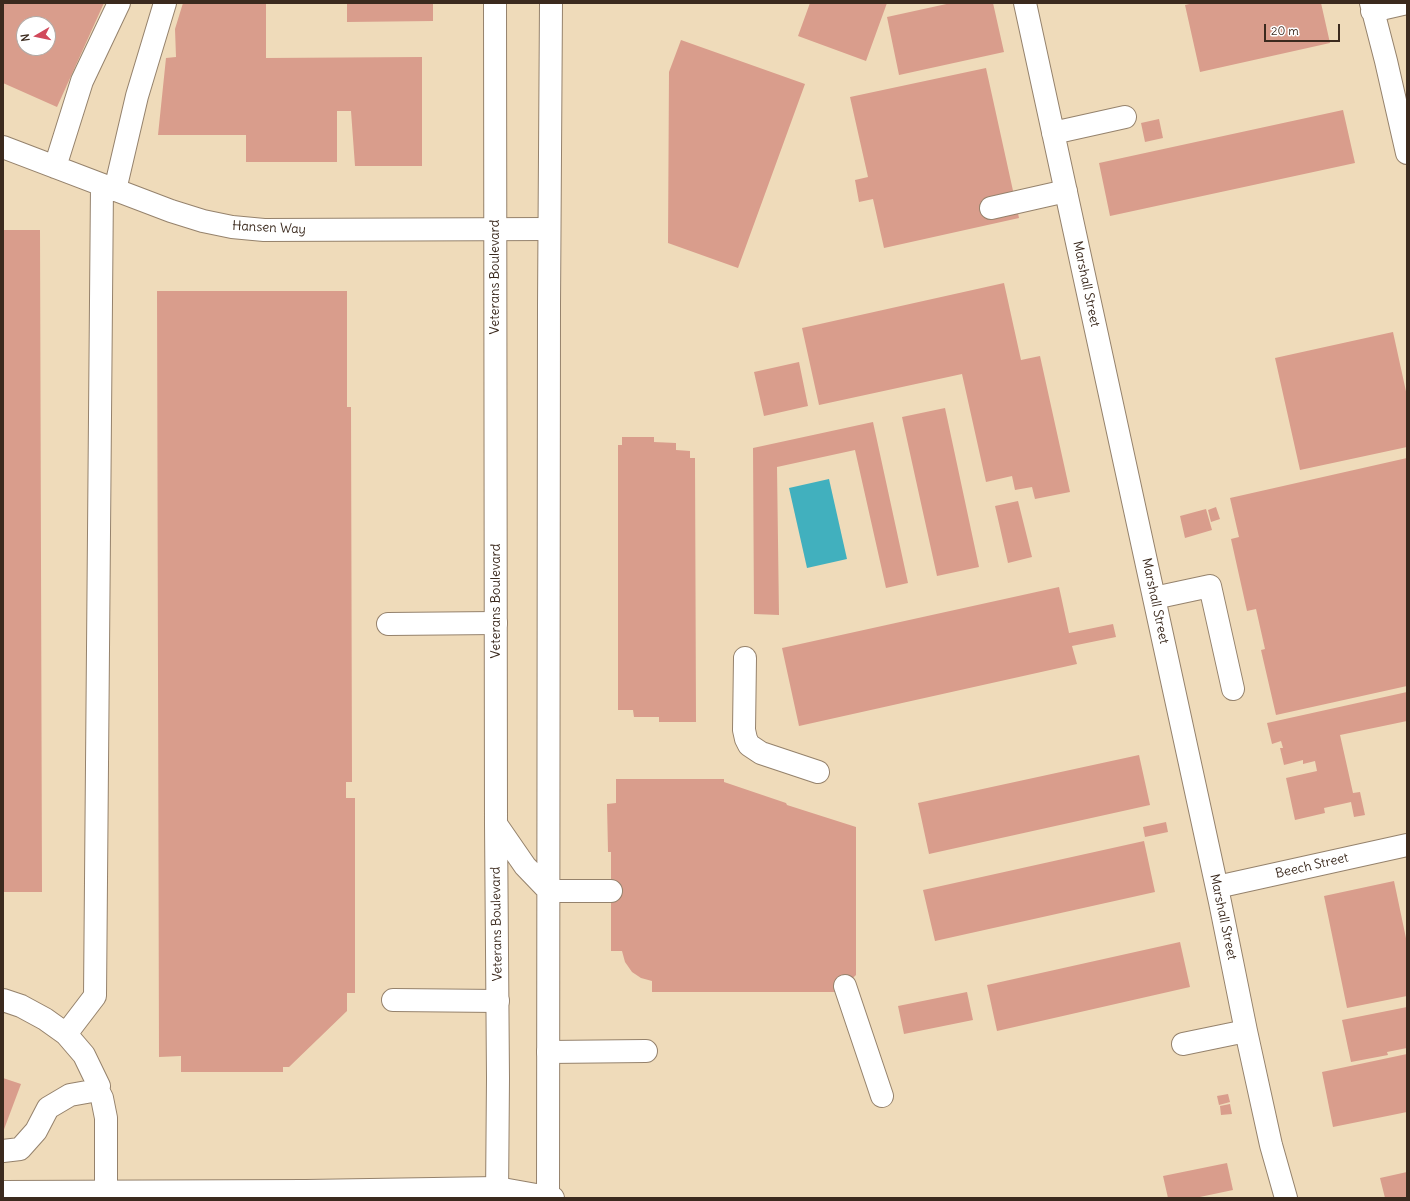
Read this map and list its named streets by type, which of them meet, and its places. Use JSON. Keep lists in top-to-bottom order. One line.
{"streets":{"street":["Hansen Way","Veterans Boulevard","Marshall Street","Beech Street"]},"crossings":[["Hansen Way","Veterans Boulevard"],["Marshall Street","Beech Street"]],"scale_bar":"20 m","north":"left"}
